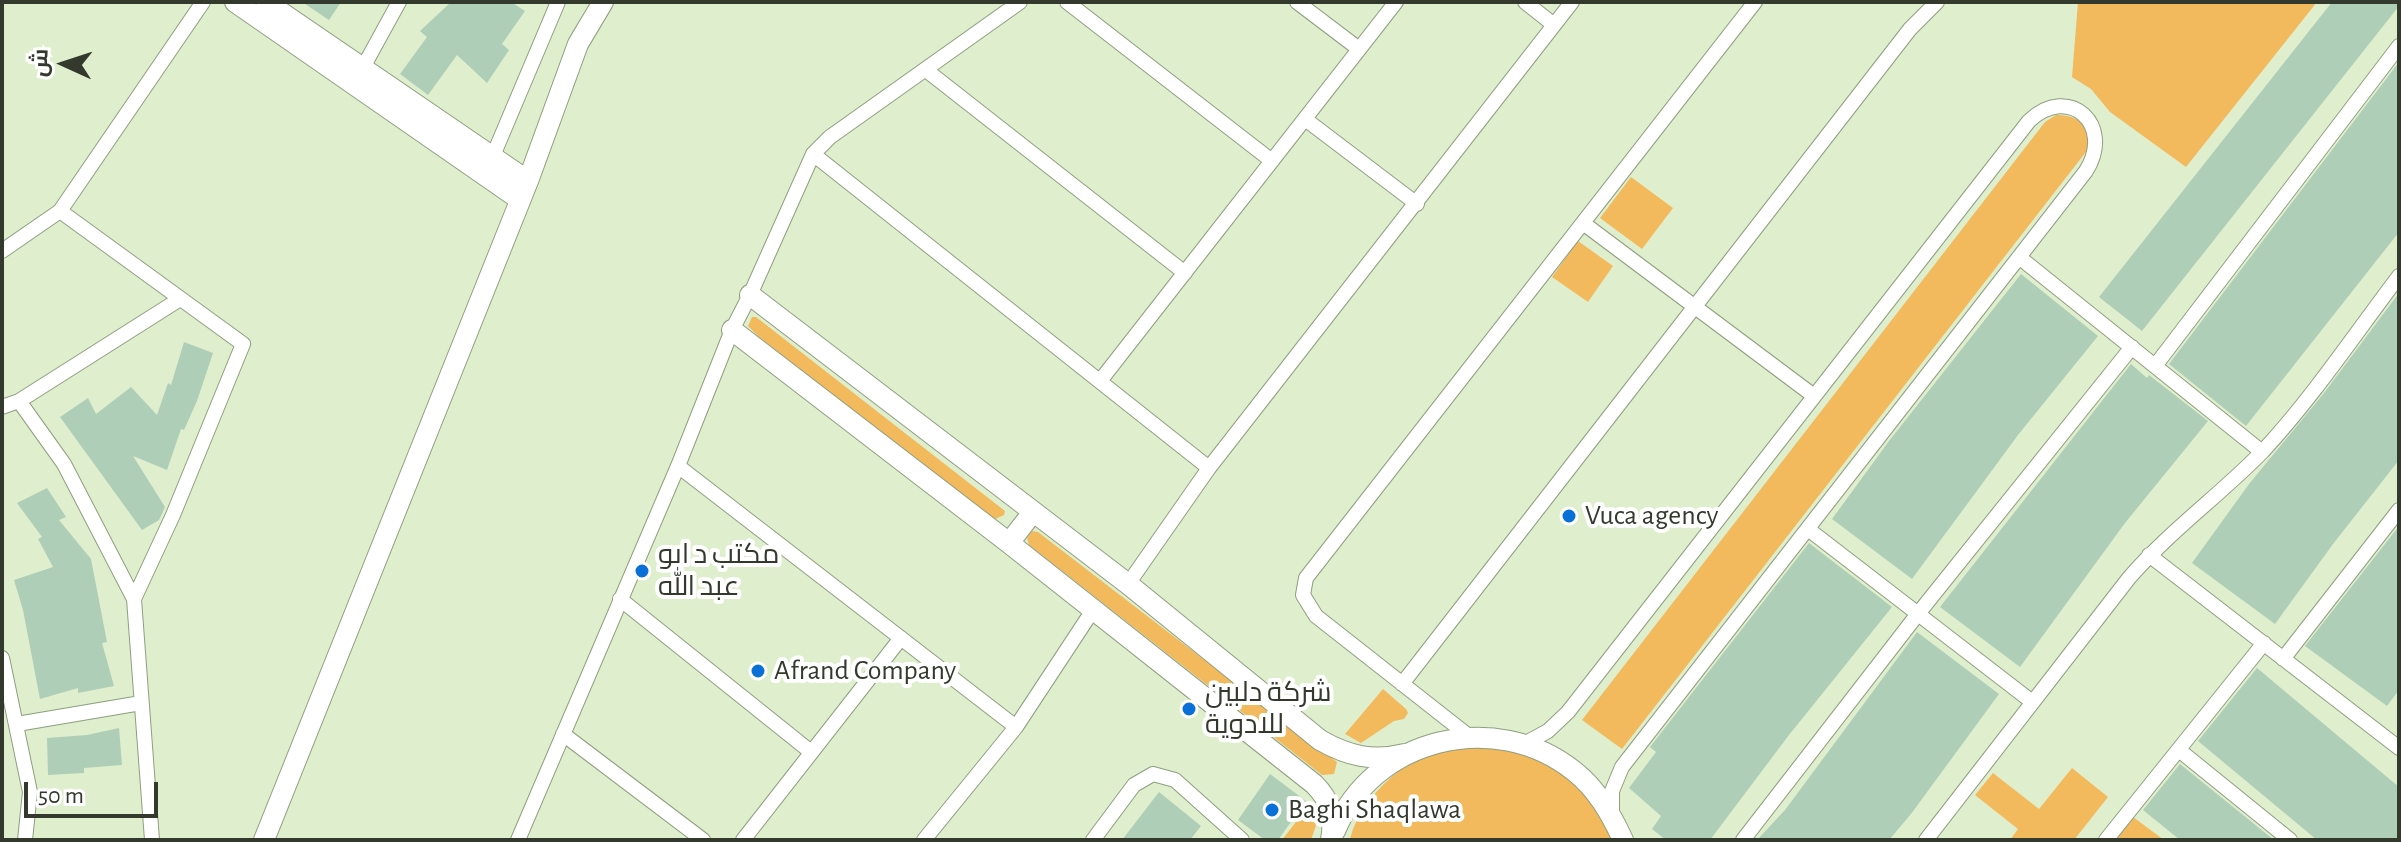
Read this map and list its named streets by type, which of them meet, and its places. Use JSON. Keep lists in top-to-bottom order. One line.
{"places":["Vuca agency","مكتب د ابو عبد الله","Afrand Company","شركة دلبين للادوية","Baghi Shaqlawa"],"scale_bar":"50 m","north":"left"}
